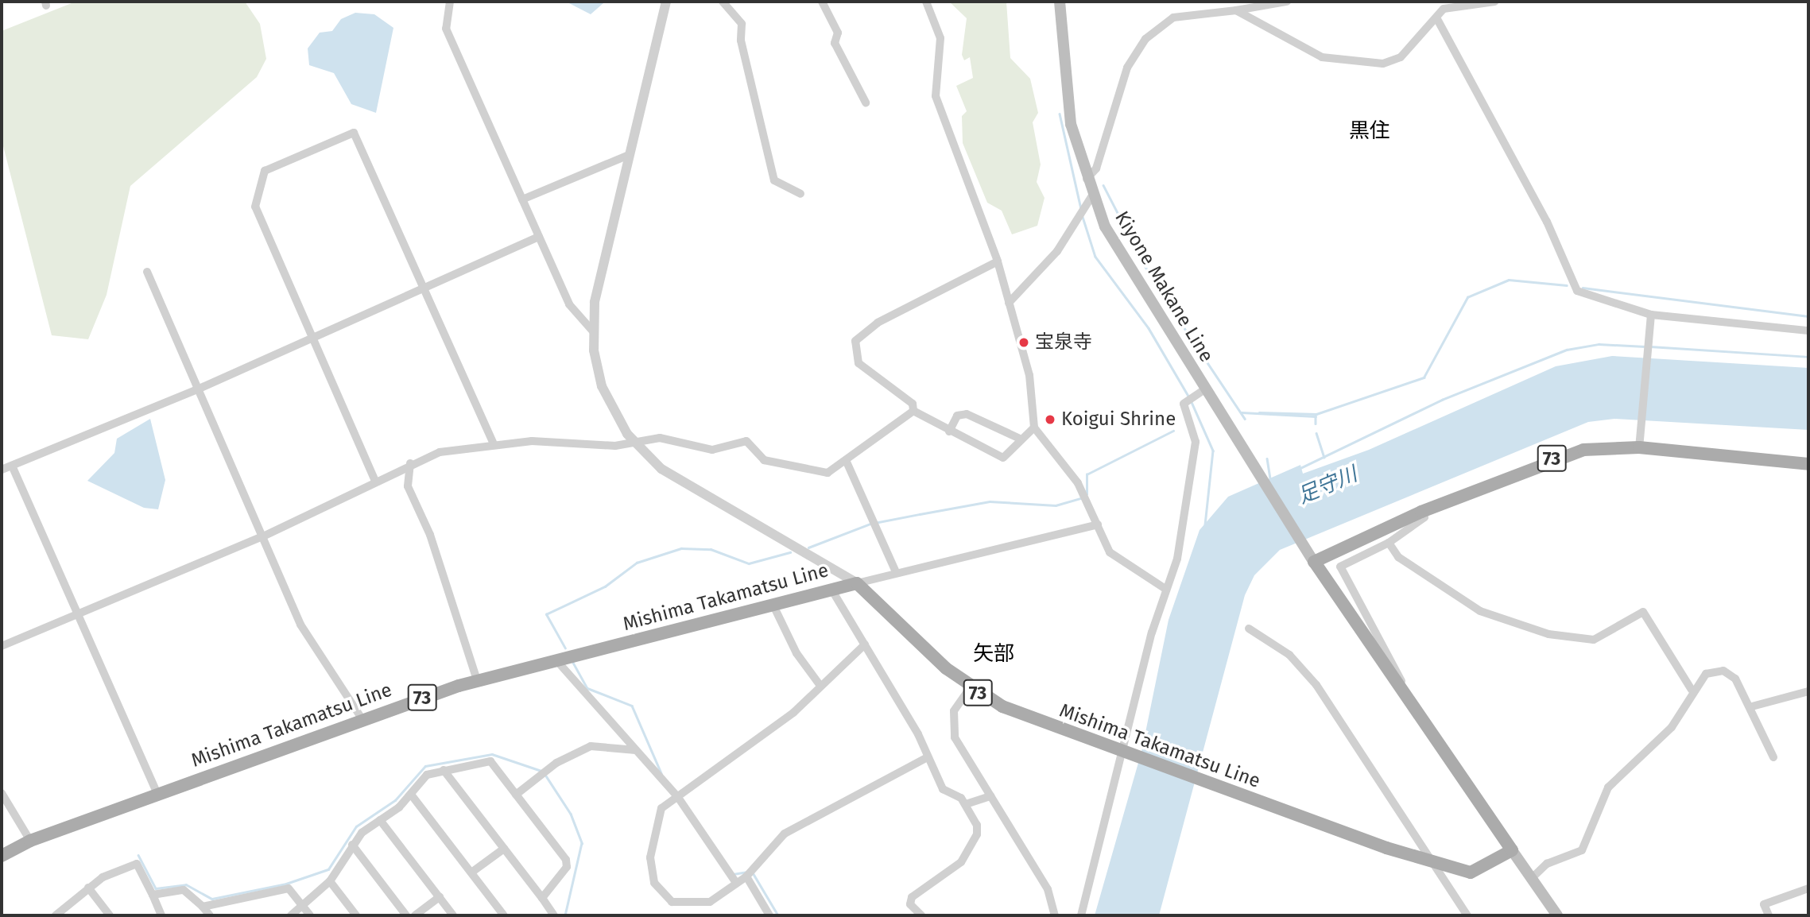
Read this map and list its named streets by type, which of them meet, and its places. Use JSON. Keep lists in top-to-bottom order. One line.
{"streets":{"main road":["Kiyone Makane Line","73","Mishima Takamatsu Line"]},"crossings":[["Kiyone Makane Line","73"]],"districts":["黒住","矢部"],"water":["足守川"],"places":["宝泉寺","Koigui Shrine"]}
